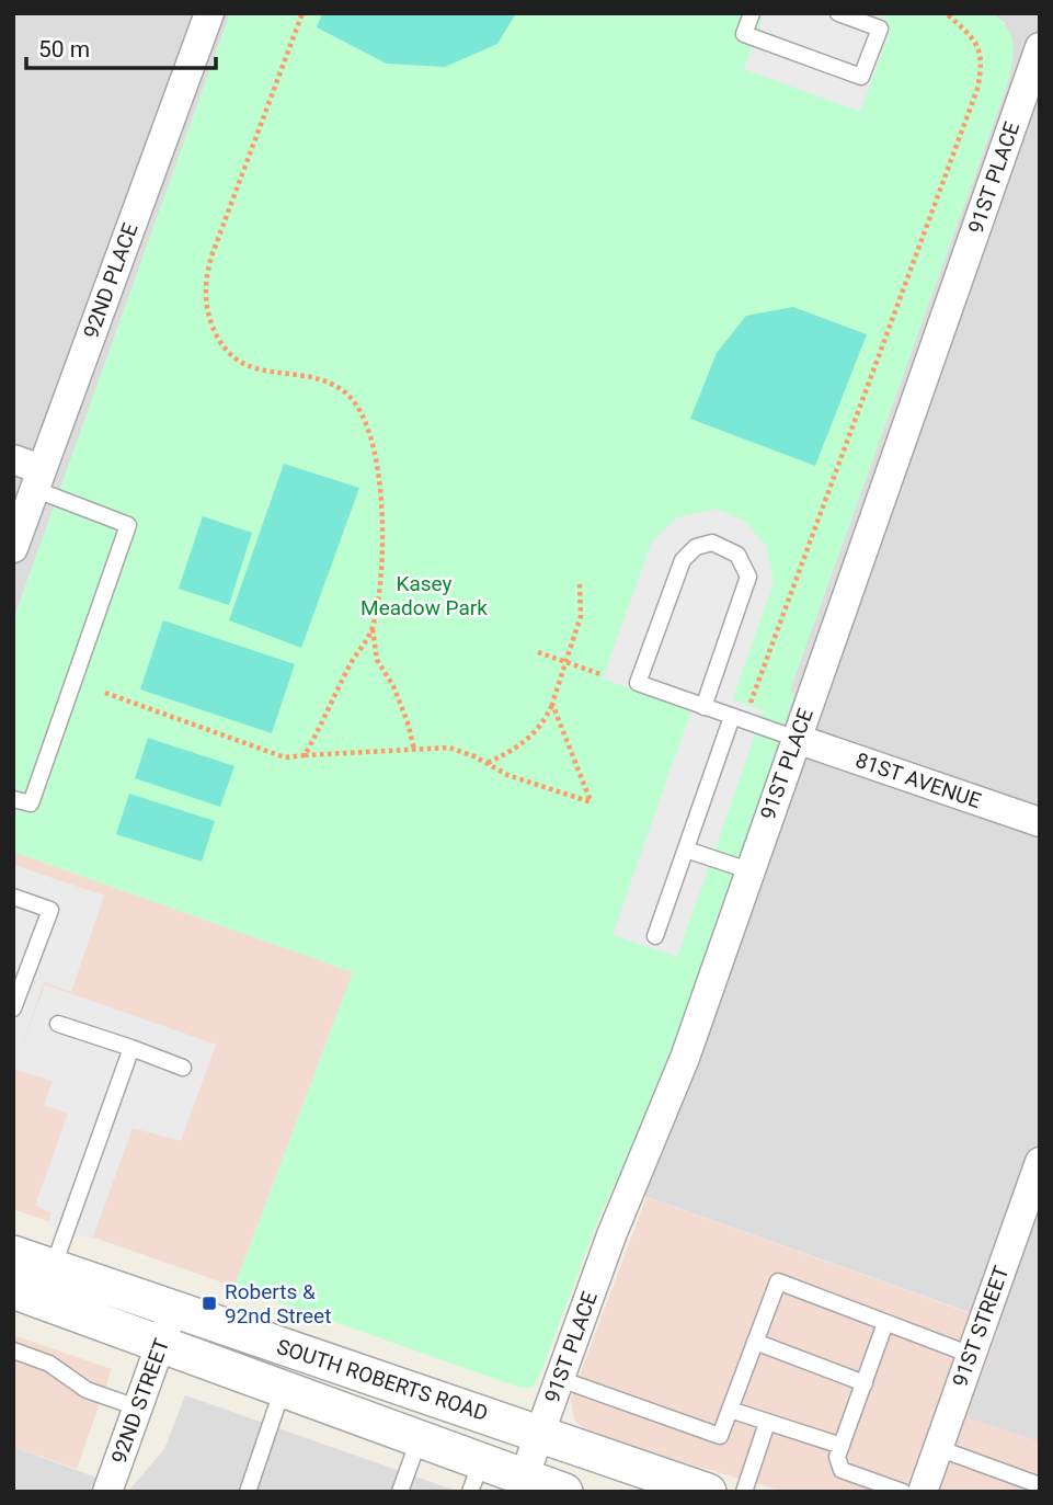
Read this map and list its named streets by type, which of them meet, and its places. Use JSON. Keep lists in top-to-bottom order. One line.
{"streets":{"street":["91ST PLACE","92ND PLACE","81ST AVENUE","91ST STREET","SOUTH ROBERTS ROAD","92ND STREET"]},"crossings":[["91ST PLACE","81ST AVENUE"],["91ST PLACE","SOUTH ROBERTS ROAD"],["SOUTH ROBERTS ROAD","92ND STREET"]],"parks":["Kasey Meadow Park"],"places":{"transit":["Roberts & 92nd Street"]},"scale_bar":"50 m"}
